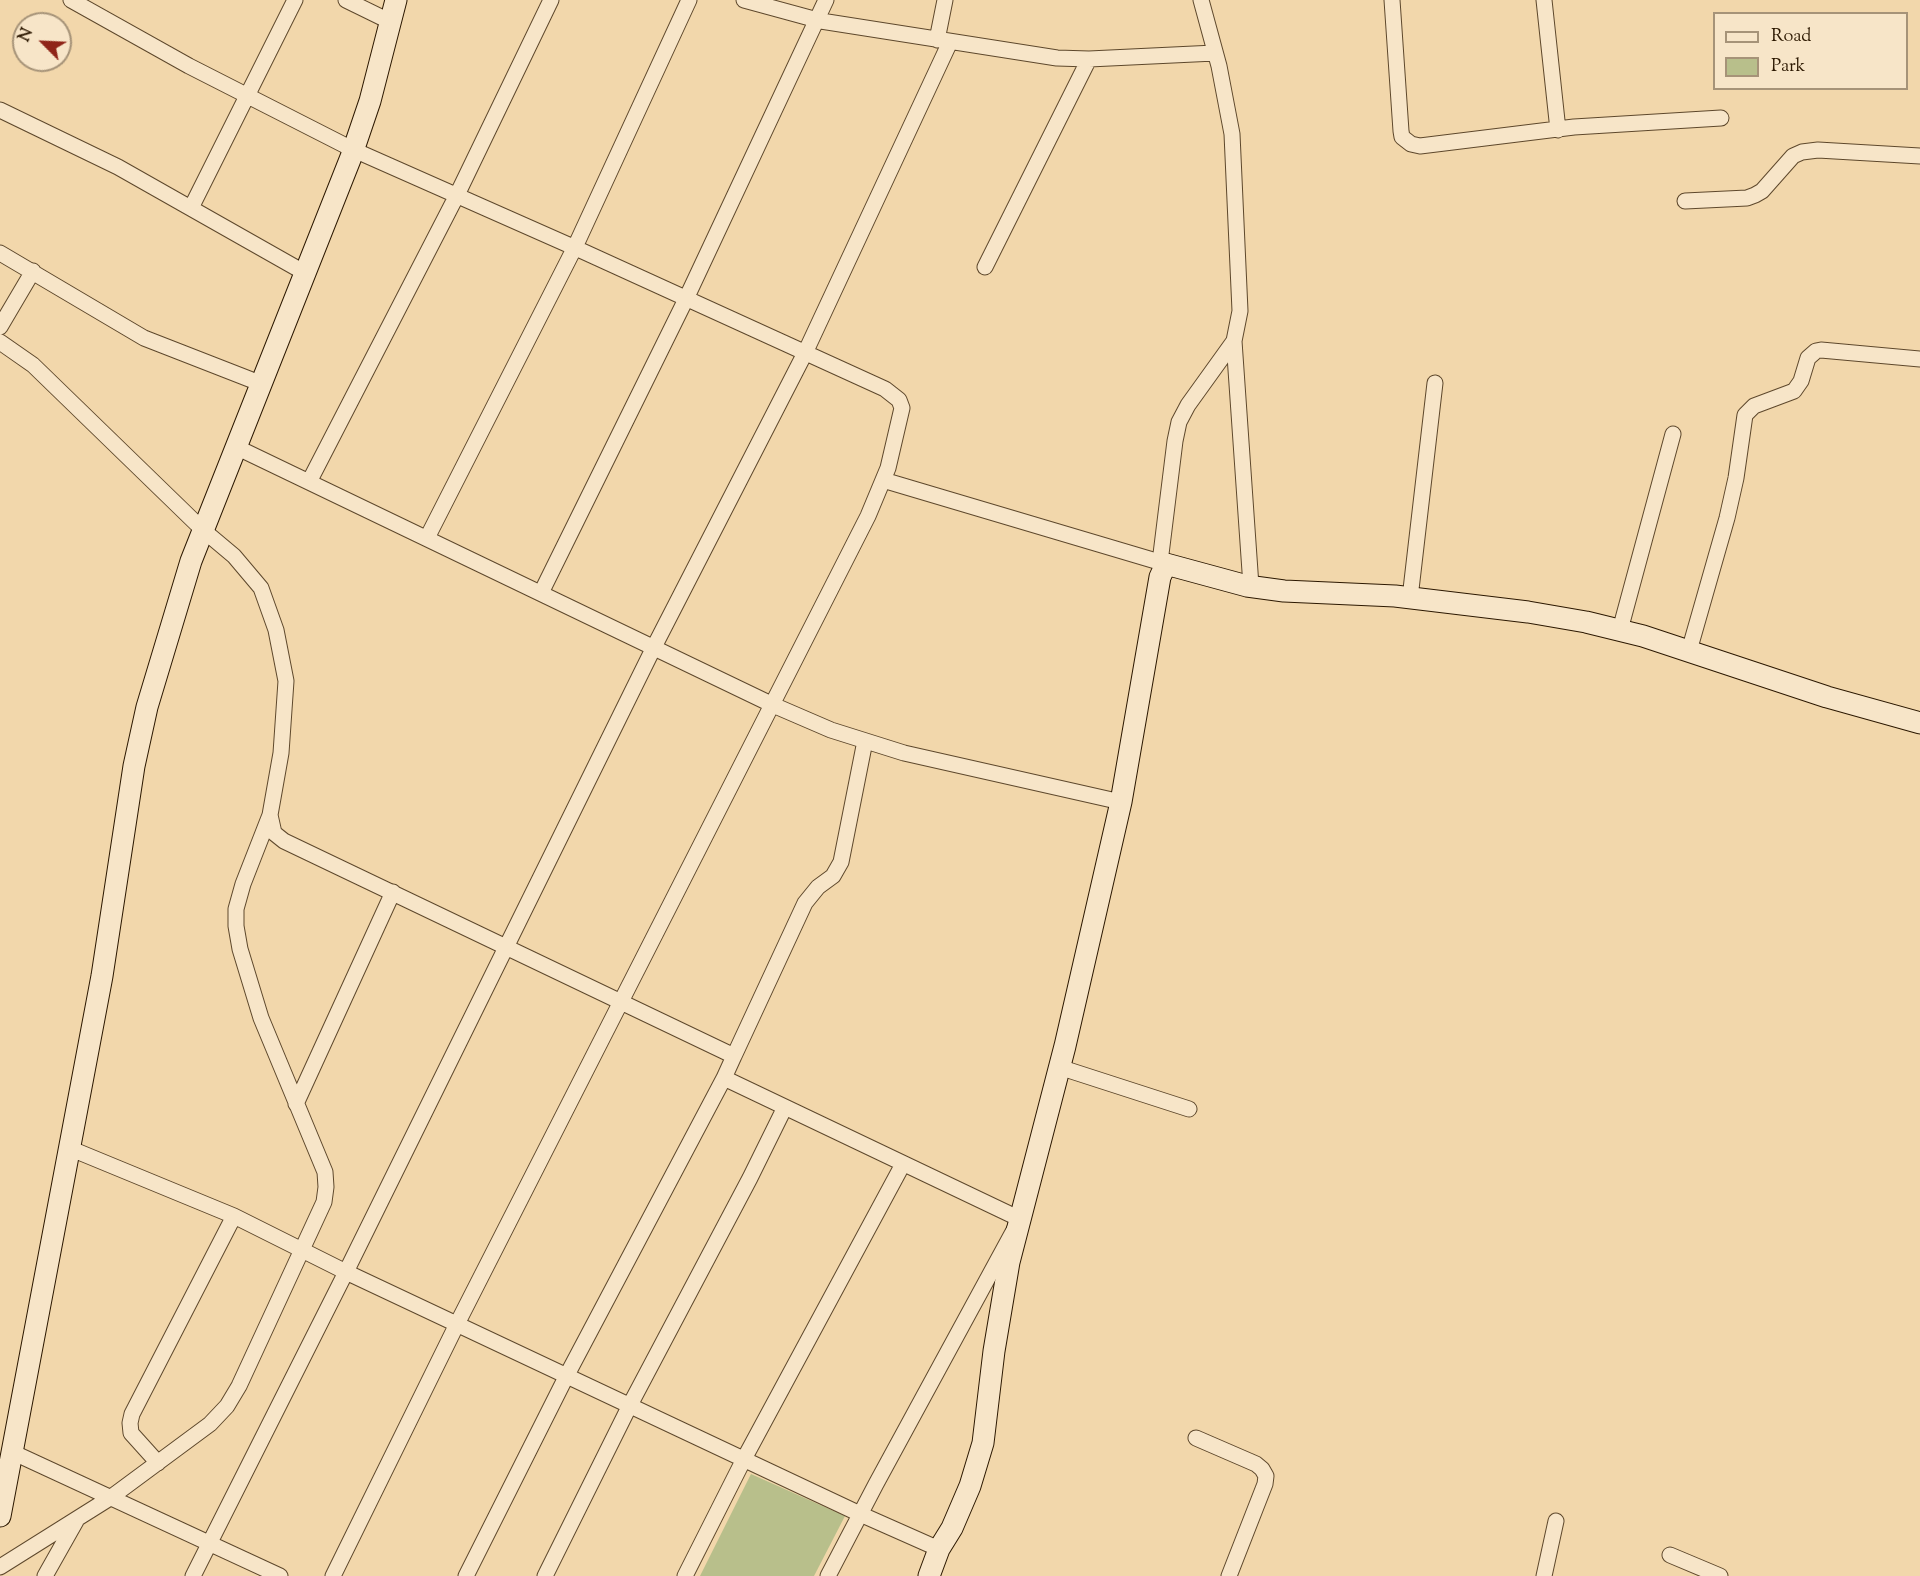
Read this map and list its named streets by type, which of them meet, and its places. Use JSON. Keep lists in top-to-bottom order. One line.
{"legend":["Road","Park"],"north":"top left"}
